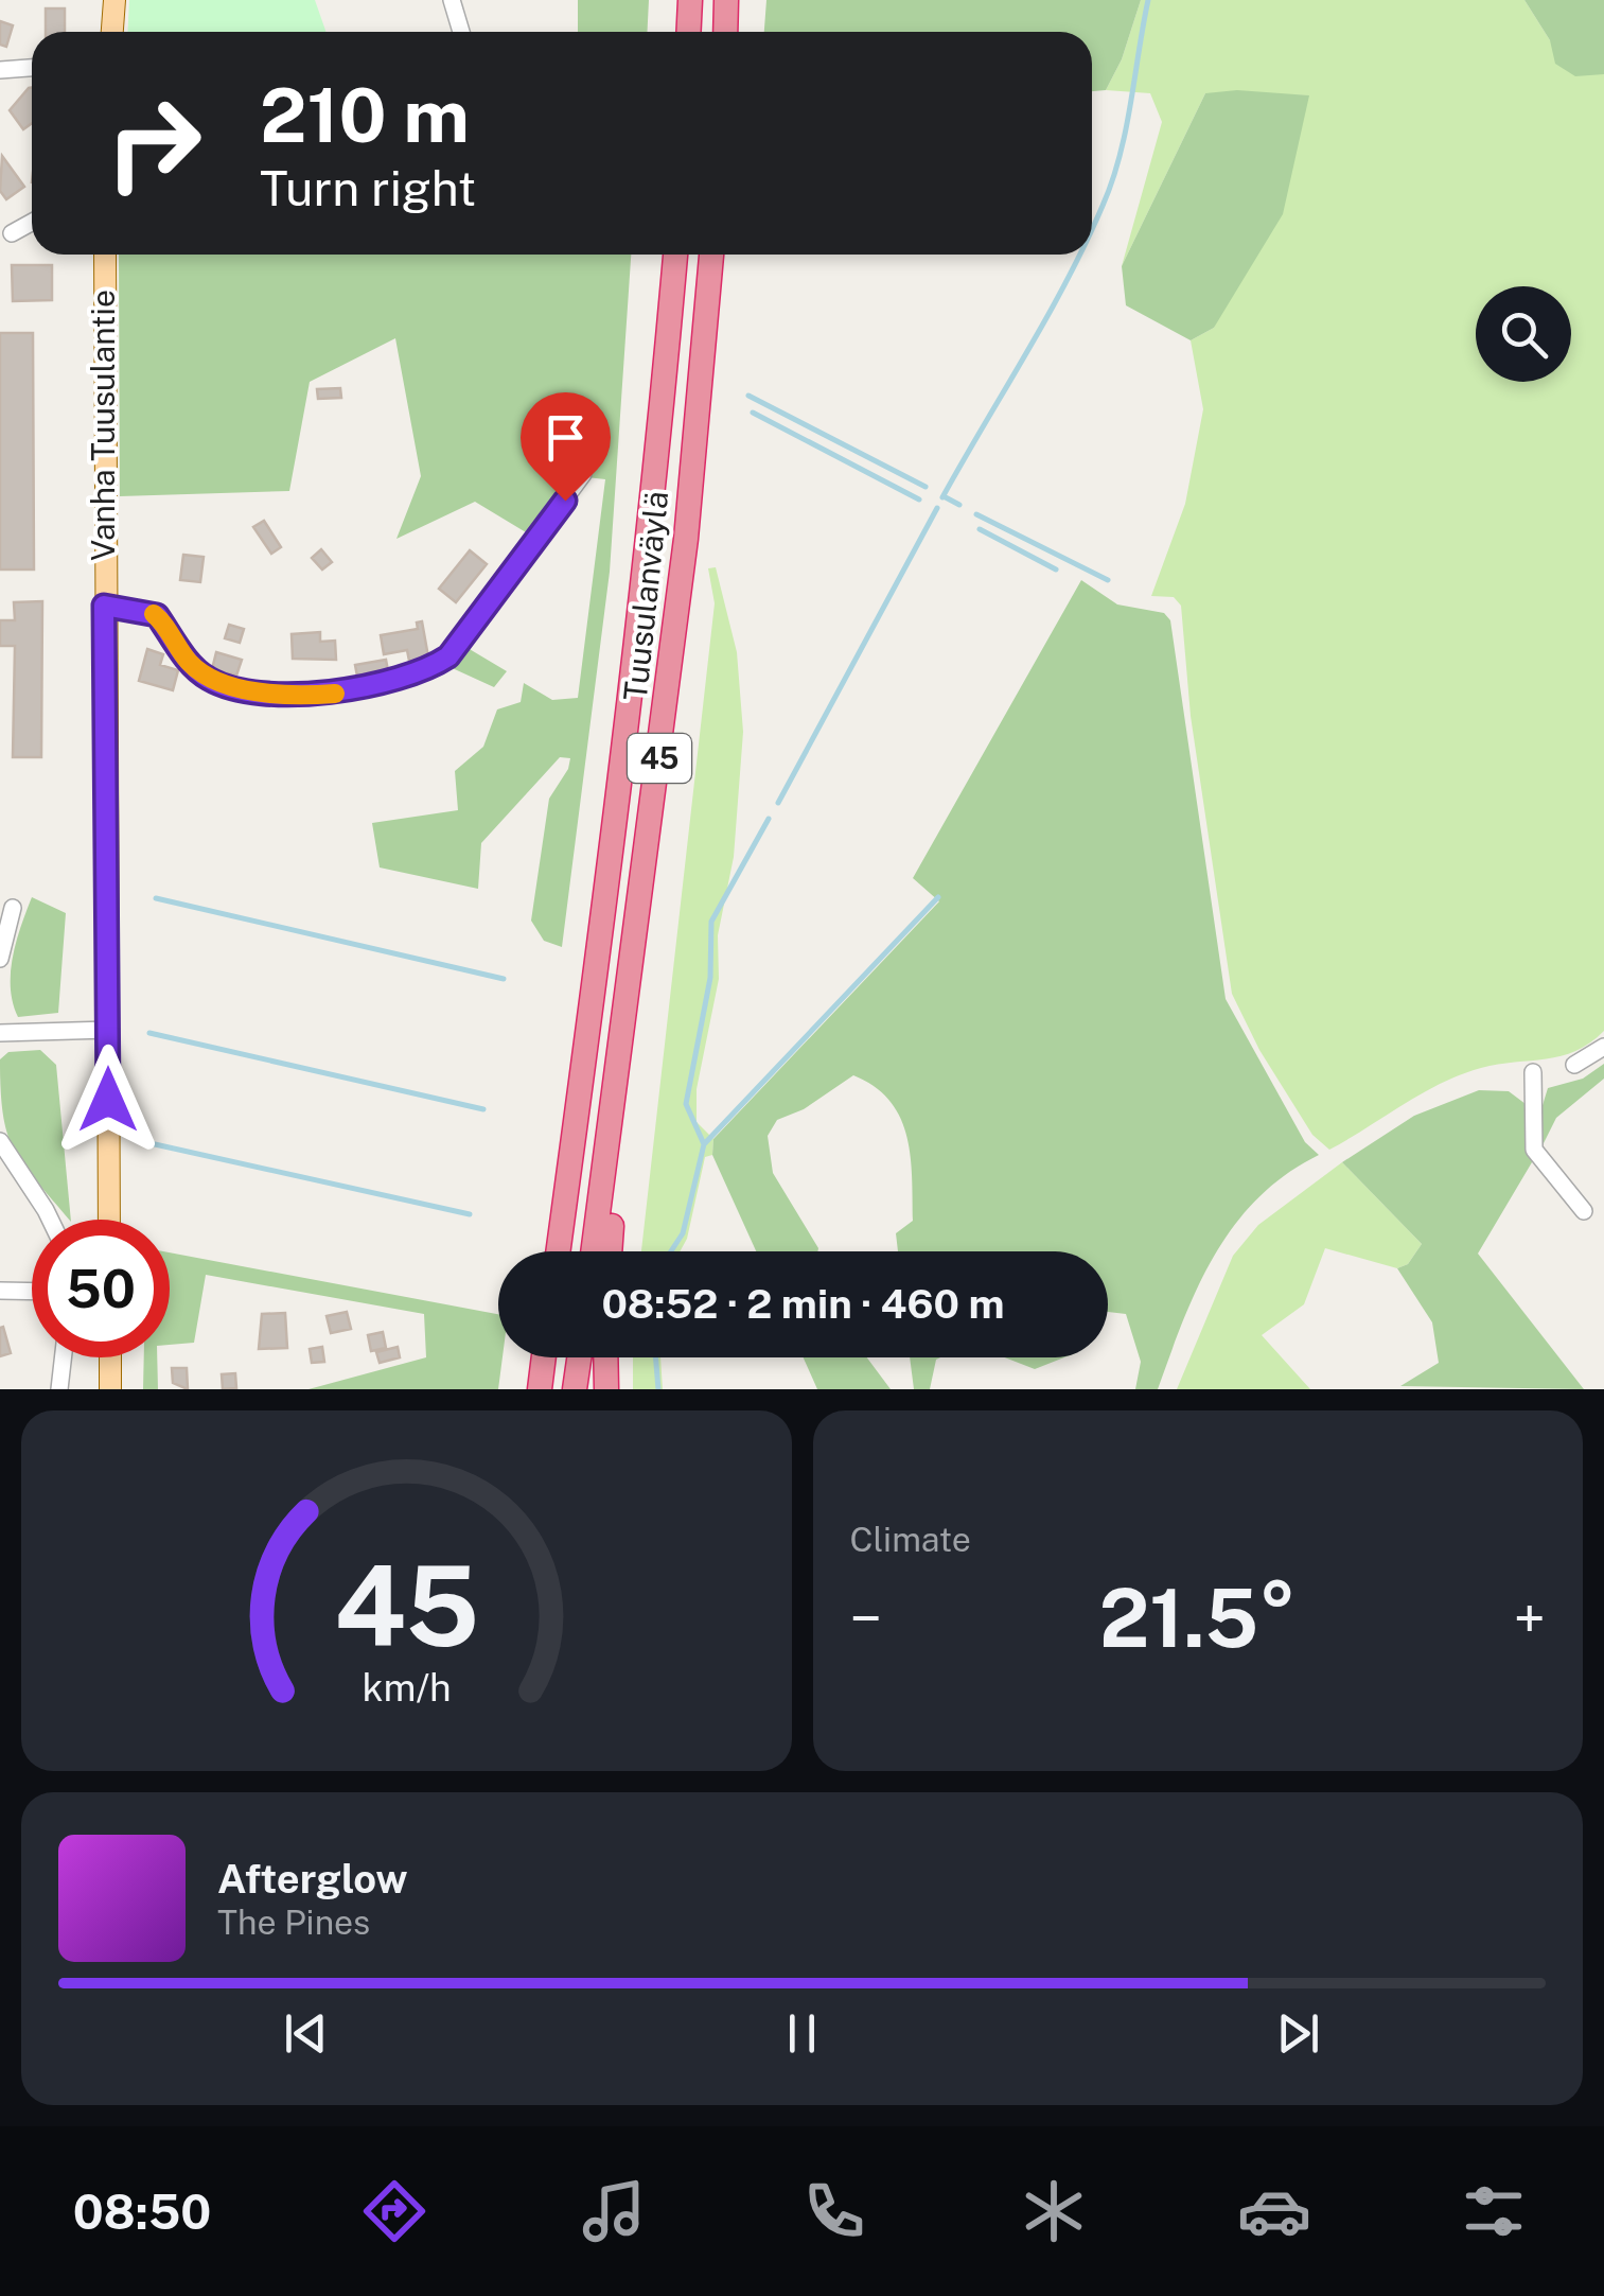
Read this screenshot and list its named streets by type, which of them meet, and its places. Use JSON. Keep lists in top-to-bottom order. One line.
{"streets":{"highway":["Tuusulanväylä","45"],"main road":["Vanha Tuusulantie"]},"page":{"turn":["210 m","Turn right"],"limit":"50","trip":"08:52 · 2 min · 460 m","tile":"Climate","heat":["−","21.5°","+"],"song":["Afterglow","The Pines"],"tabs":"08:50","gauge":["45","km/h"]}}
